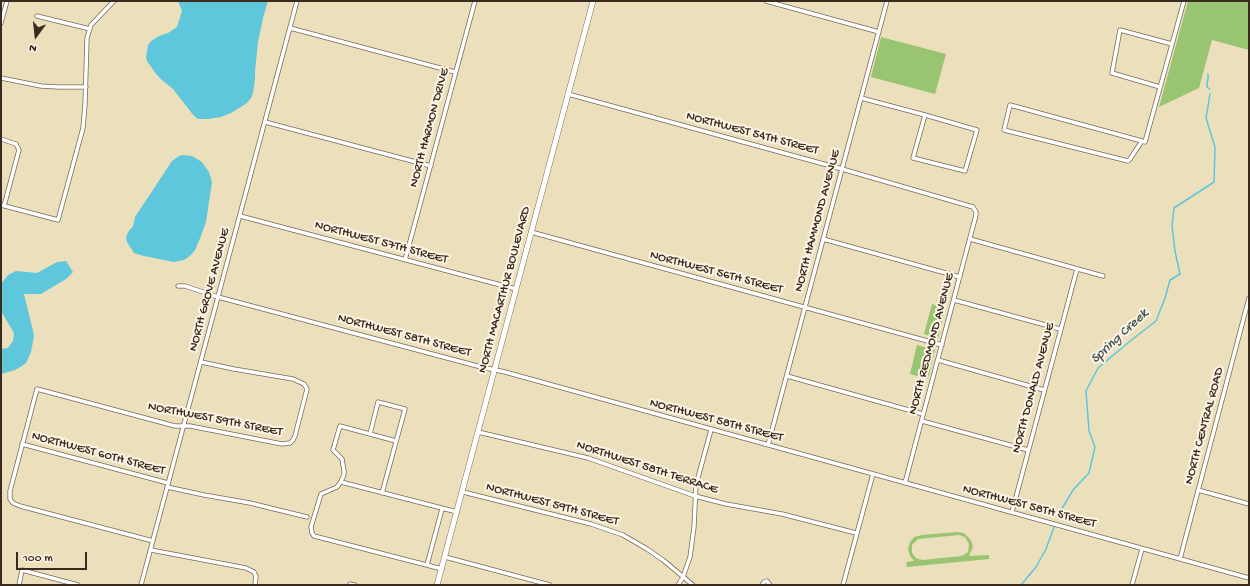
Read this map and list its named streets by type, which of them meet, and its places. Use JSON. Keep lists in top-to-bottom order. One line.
{"streets":{"main road":["NORTH MACARTHUR BOULEVARD"],"street":["NORTH HARMON DRIVE","NORTHWEST 54TH STREET","NORTH HAMMOND AVENUE","NORTHWEST 57TH STREET","NORTHWEST 56TH STREET","NORTH GROVE AVENUE","NORTHWEST 58TH STREET","NORTH REDMOND AVENUE","NORTH DONALD AVENUE","NORTHWEST 59TH STREET","NORTH CENTRAL ROAD","NORTHWEST 60TH STREET","NORTHWEST 58TH TERRACE"]},"crossings":[["NORTH HARMON DRIVE","NORTHWEST 57TH STREET"],["NORTHWEST 54TH STREET","NORTH HAMMOND AVENUE"],["NORTHWEST 54TH STREET","NORTH MACARTHUR BOULEVARD"],["NORTHWEST 54TH STREET","NORTH REDMOND AVENUE"],["NORTH HAMMOND AVENUE","NORTHWEST 56TH STREET"],["NORTH HAMMOND AVENUE","NORTHWEST 58TH STREET"],["NORTHWEST 57TH STREET","NORTH GROVE AVENUE"],["NORTHWEST 57TH STREET","NORTH MACARTHUR BOULEVARD"],["NORTHWEST 56TH STREET","NORTH MACARTHUR BOULEVARD"],["NORTHWEST 56TH STREET","NORTH REDMOND AVENUE"],["NORTH GROVE AVENUE","NORTHWEST 58TH STREET"],["NORTH GROVE AVENUE","NORTHWEST 59TH STREET"],["NORTH GROVE AVENUE","NORTHWEST 60TH STREET"],["NORTH MACARTHUR BOULEVARD","NORTHWEST 58TH STREET"],["NORTH MACARTHUR BOULEVARD","NORTHWEST 59TH STREET"],["NORTH MACARTHUR BOULEVARD","NORTHWEST 58TH TERRACE"],["NORTHWEST 58TH STREET","NORTH REDMOND AVENUE"],["NORTHWEST 58TH STREET","NORTH DONALD AVENUE"],["NORTHWEST 58TH STREET","NORTH CENTRAL ROAD"],["NORTHWEST 59TH STREET","NORTHWEST 60TH STREET"]],"water":["Spring Creek"],"scale_bar":"100 m","north":"bottom"}
